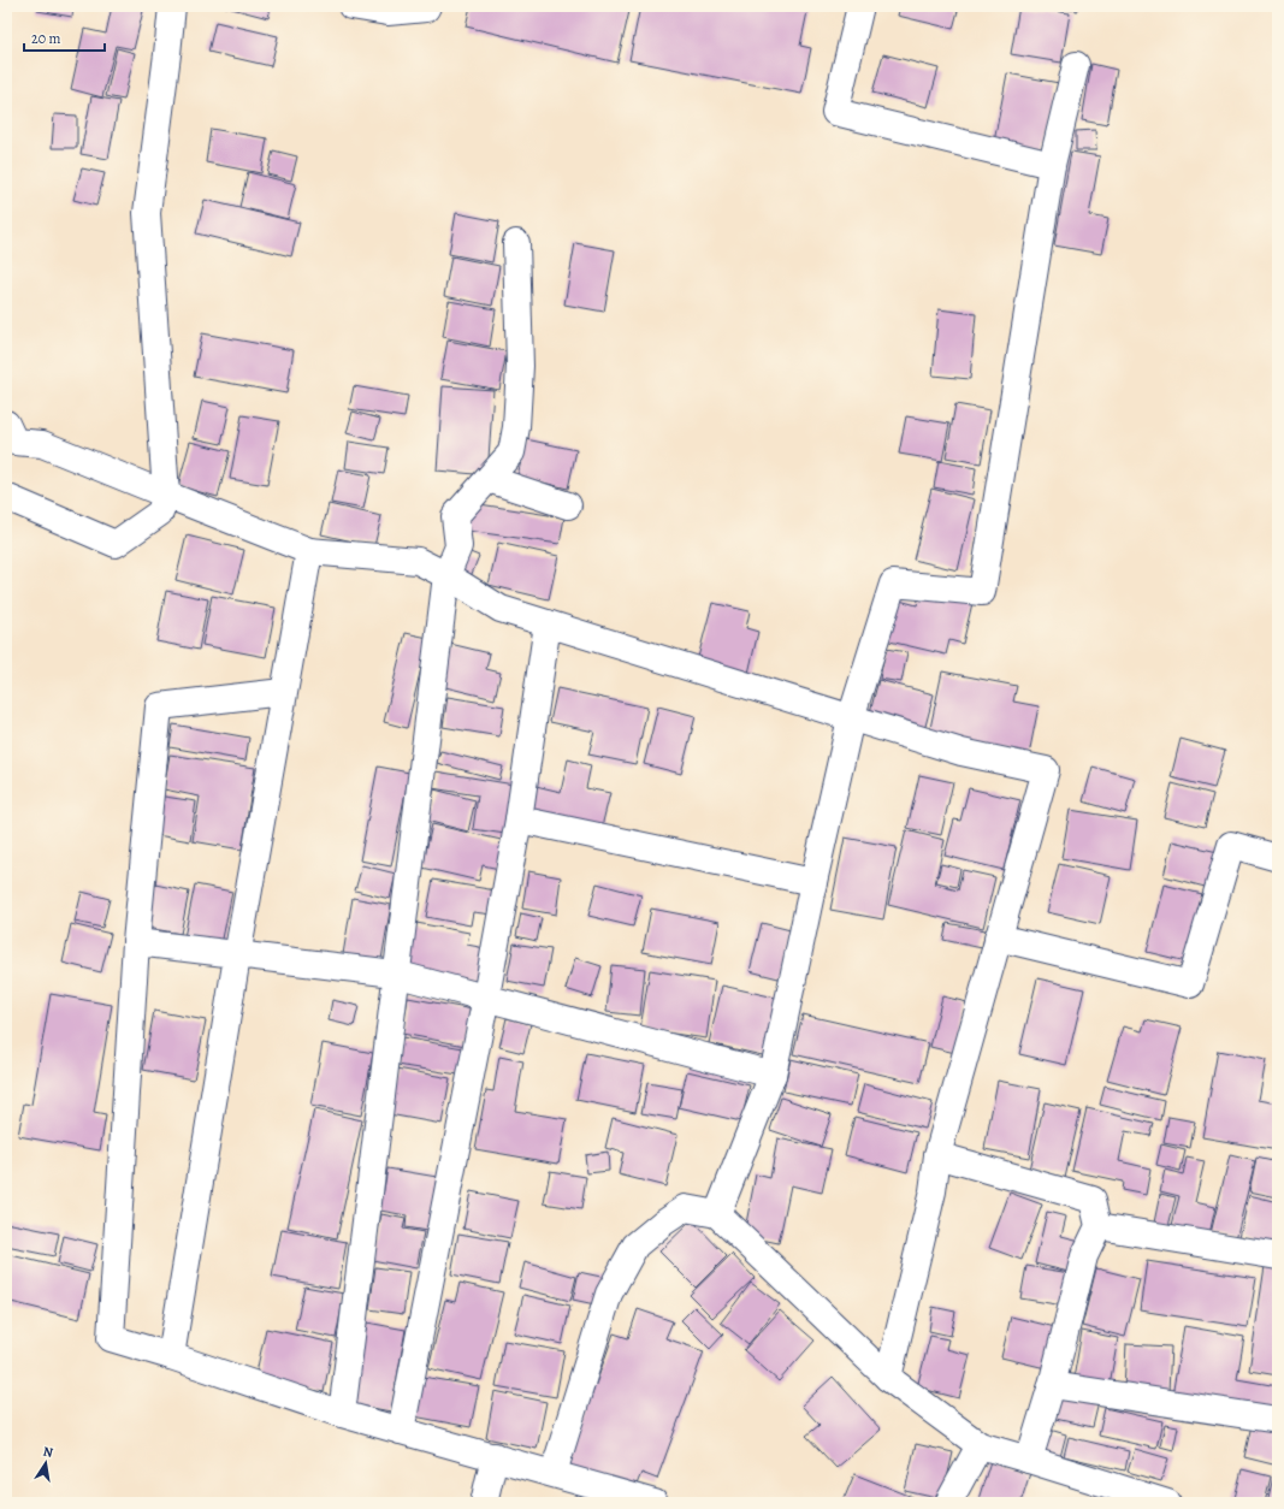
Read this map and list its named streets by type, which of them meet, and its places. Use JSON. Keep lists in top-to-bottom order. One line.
{"scale_bar":"20 m","north":"top"}
